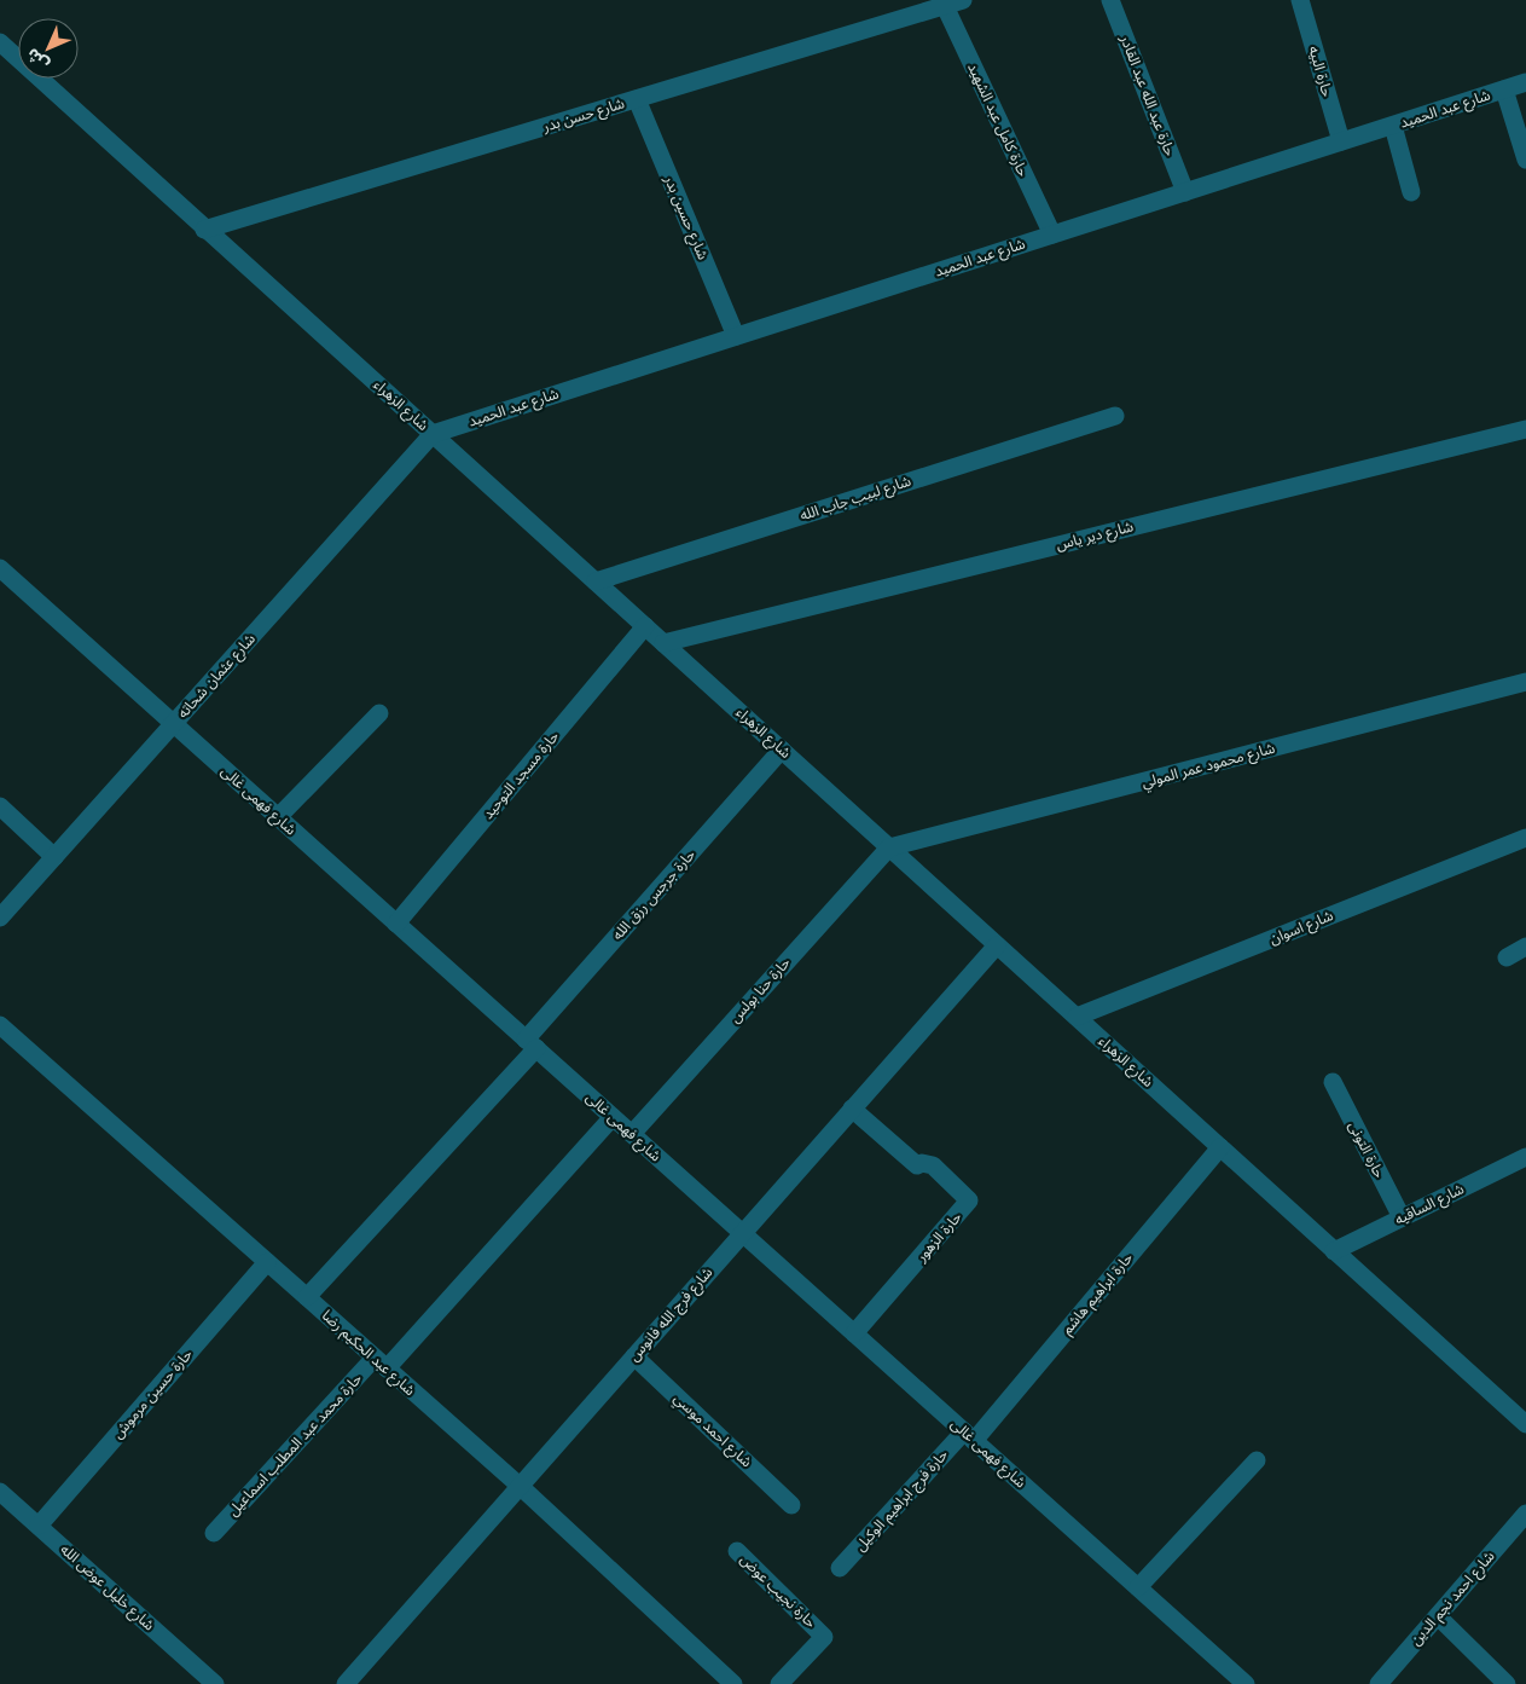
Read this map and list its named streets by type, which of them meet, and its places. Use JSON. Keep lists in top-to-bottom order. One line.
{"streets":{"street":["حارة البيه","حارة عبد الله عبد القادر","شارع عبد الحميد","شارع حسن بدر","حارة كامل عبد الشهيد","شارع حسين بدر","شارع الزهراء","شارع لبيب جاب الله","شارع دير ياس","شارع عثمان شحاته","شارع محمود عمر المولي","حارة مسجد التوحيد","شارع فهمى غالى","حارة جرجس رزق الله","شارع اسوان","حارة حنا بولس","حارة التونى","شارع الساقيه","حارة الزهور","حارة ابراهيم هاشم","شارع فرج الله فانوس","شارع عبد الحكيم رضا","حارة حسين مرموش","شارع احمد موسي","حارة محمد عبد المطلب اسماعيل","حارة فرج ابراهيم الوكيل","شارع خليل عوض الله","حارة نجيب عوض","شارع احمد نجم الدين"]},"crossings":[["حارة البيه","شارع عبد الحميد"],["حارة عبد الله عبد القادر","شارع عبد الحميد"],["شارع عبد الحميد","حارة كامل عبد الشهيد"],["شارع عبد الحميد","شارع حسين بدر"],["شارع عبد الحميد","شارع الزهراء"],["شارع عبد الحميد","شارع عثمان شحاته"],["شارع حسن بدر","حارة كامل عبد الشهيد"],["شارع حسن بدر","شارع حسين بدر"],["شارع حسن بدر","شارع الزهراء"],["شارع الزهراء","شارع لبيب جاب الله"],["شارع الزهراء","شارع دير ياس"],["شارع الزهراء","شارع عثمان شحاته"],["شارع الزهراء","شارع محمود عمر المولي"],["شارع الزهراء","حارة مسجد التوحيد"],["شارع الزهراء","حارة جرجس رزق الله"],["شارع الزهراء","شارع اسوان"],["شارع الزهراء","حارة حنا بولس"],["شارع الزهراء","شارع الساقيه"],["شارع الزهراء","حارة ابراهيم هاشم"],["شارع الزهراء","شارع فرج الله فانوس"],["شارع عثمان شحاته","شارع فهمى غالى"],["شارع محمود عمر المولي","حارة حنا بولس"],["حارة مسجد التوحيد","شارع فهمى غالى"],["شارع فهمى غالى","حارة جرجس رزق الله"],["شارع فهمى غالى","حارة حنا بولس"],["شارع فهمى غالى","حارة الزهور"],["شارع فهمى غالى","حارة ابراهيم هاشم"],["شارع فهمى غالى","شارع فرج الله فانوس"],["شارع فهمى غالى","حارة محمد عبد المطلب اسماعيل"],["شارع فهمى غالى","حارة فرج ابراهيم الوكيل"],["حارة جرجس رزق الله","شارع عبد الحكيم رضا"],["حارة التونى","شارع الساقيه"],["حارة الزهور","شارع فرج الله فانوس"],["حارة ابراهيم هاشم","حارة فرج ابراهيم الوكيل"],["شارع فرج الله فانوس","شارع عبد الحكيم رضا"],["شارع فرج الله فانوس","شارع احمد موسي"],["شارع عبد الحكيم رضا","حارة حسين مرموش"],["شارع عبد الحكيم رضا","حارة محمد عبد المطلب اسماعيل"],["حارة حسين مرموش","شارع خليل عوض الله"]],"north":"bottom left"}
